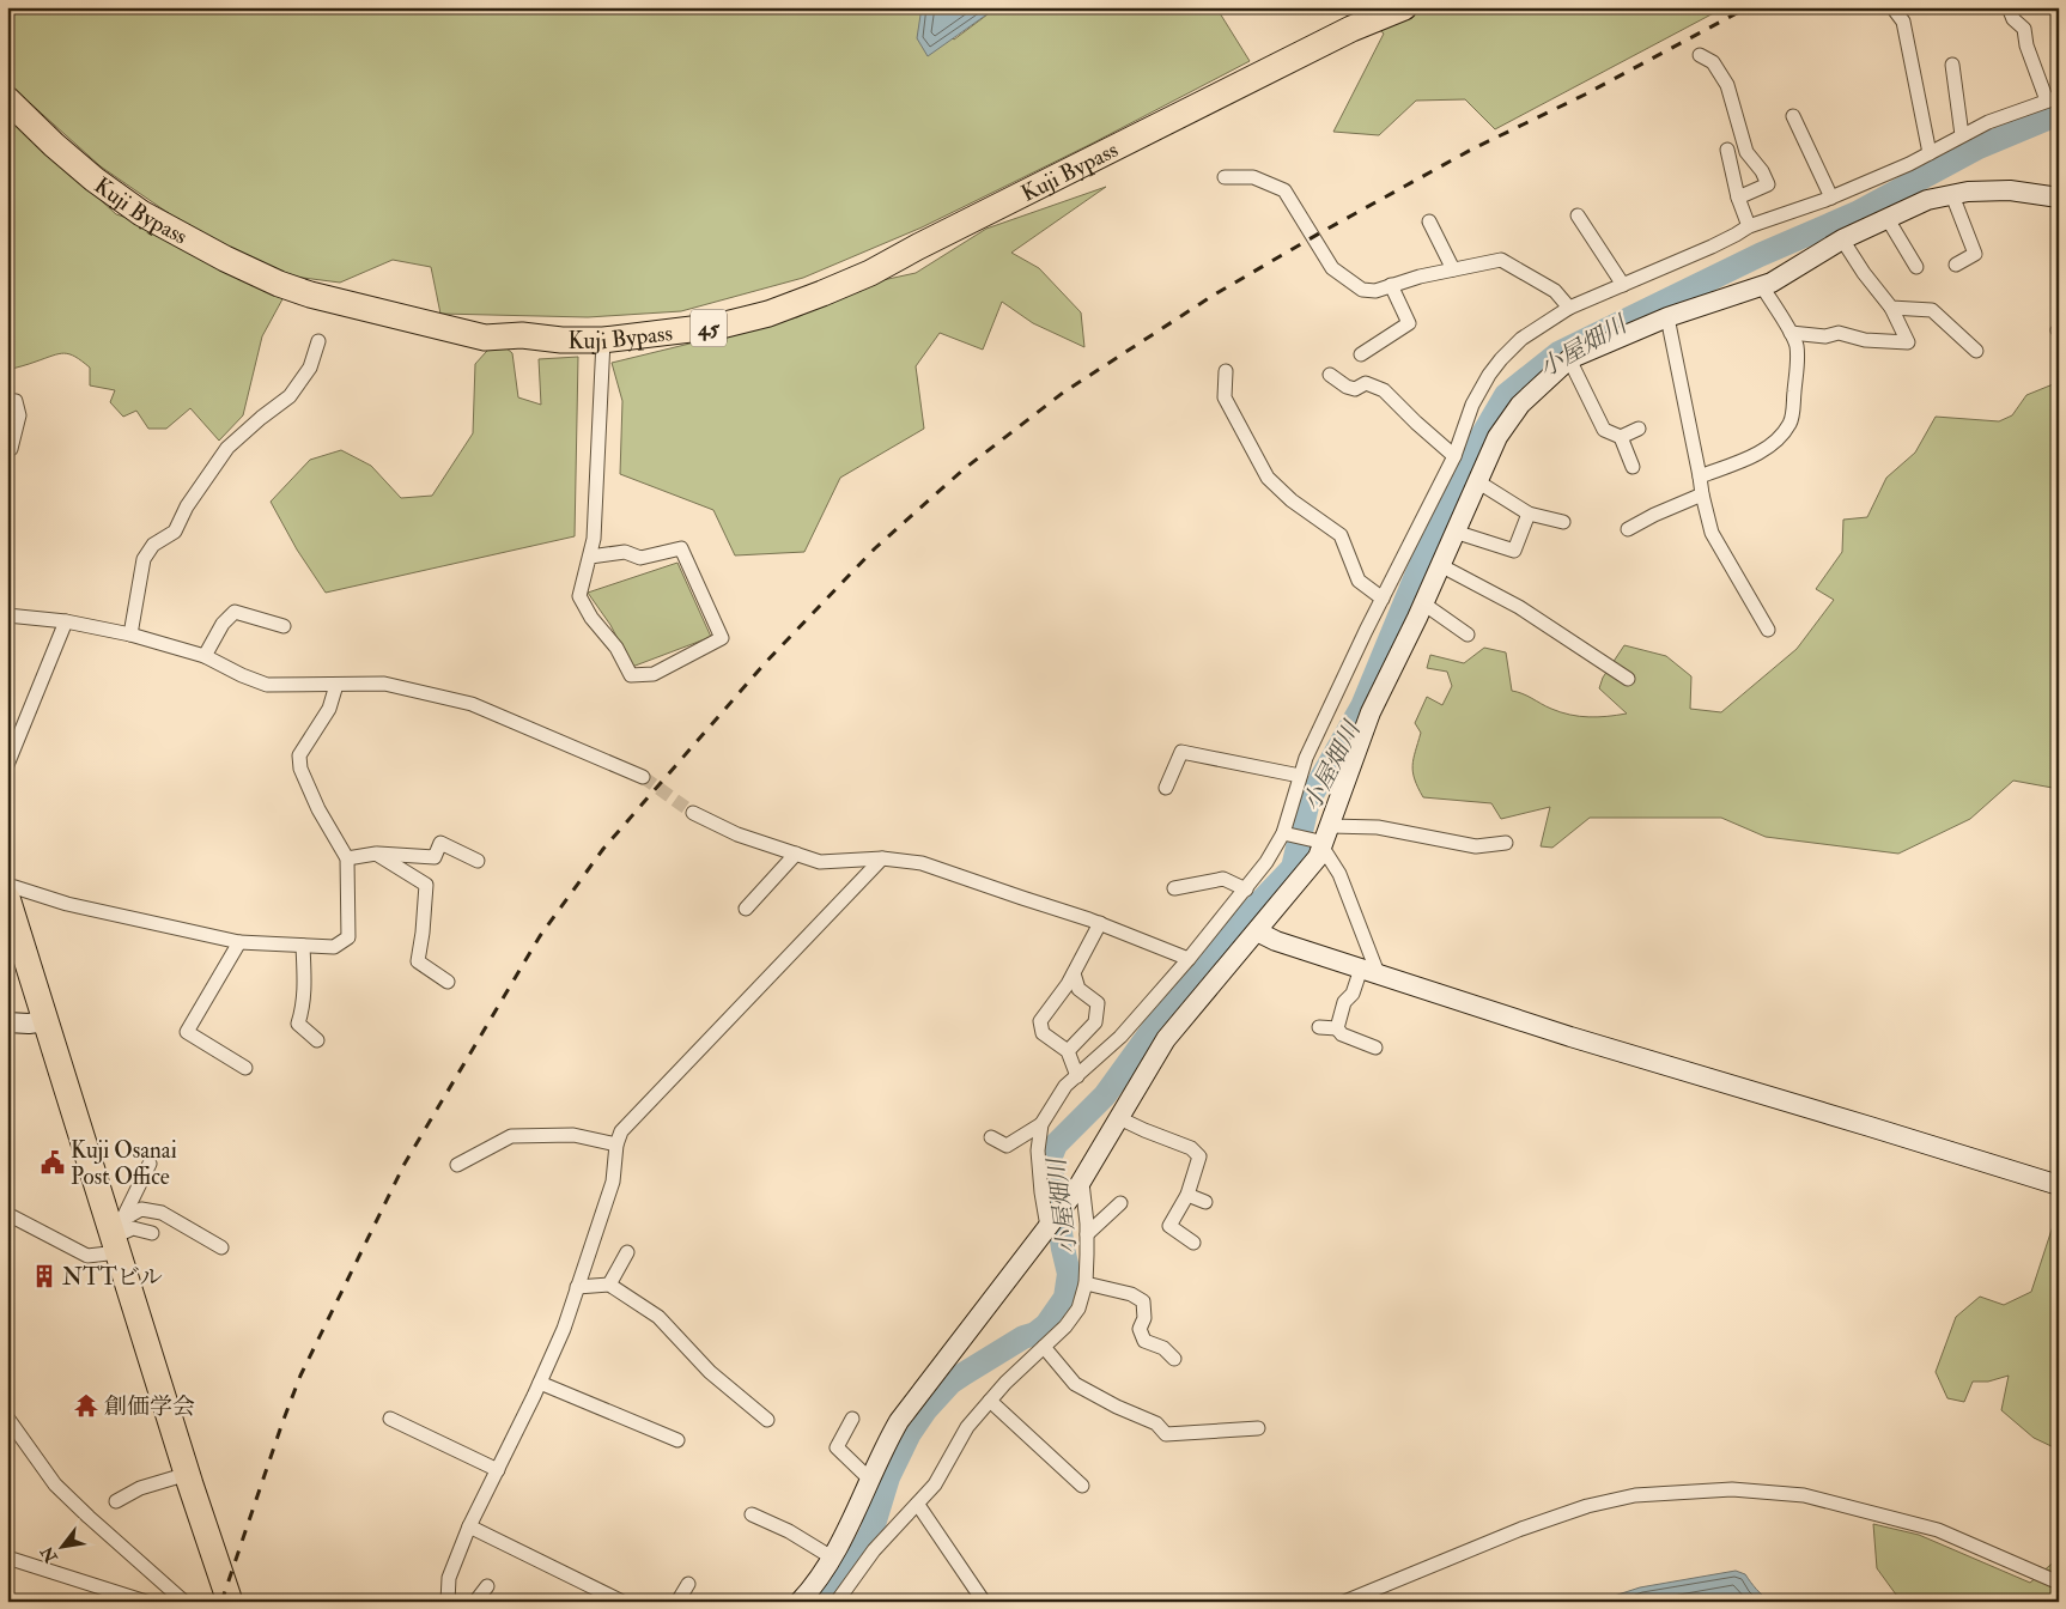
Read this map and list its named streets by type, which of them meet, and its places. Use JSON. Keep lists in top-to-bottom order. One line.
{"streets":{"highway":["Kuji Bypass","45"]},"water":["小屋畑川"],"places":{"public building":["Kuji Osanai Post Office"],"building":["NTTビル"],"temple":["創価学会"]},"north":"bottom left"}
